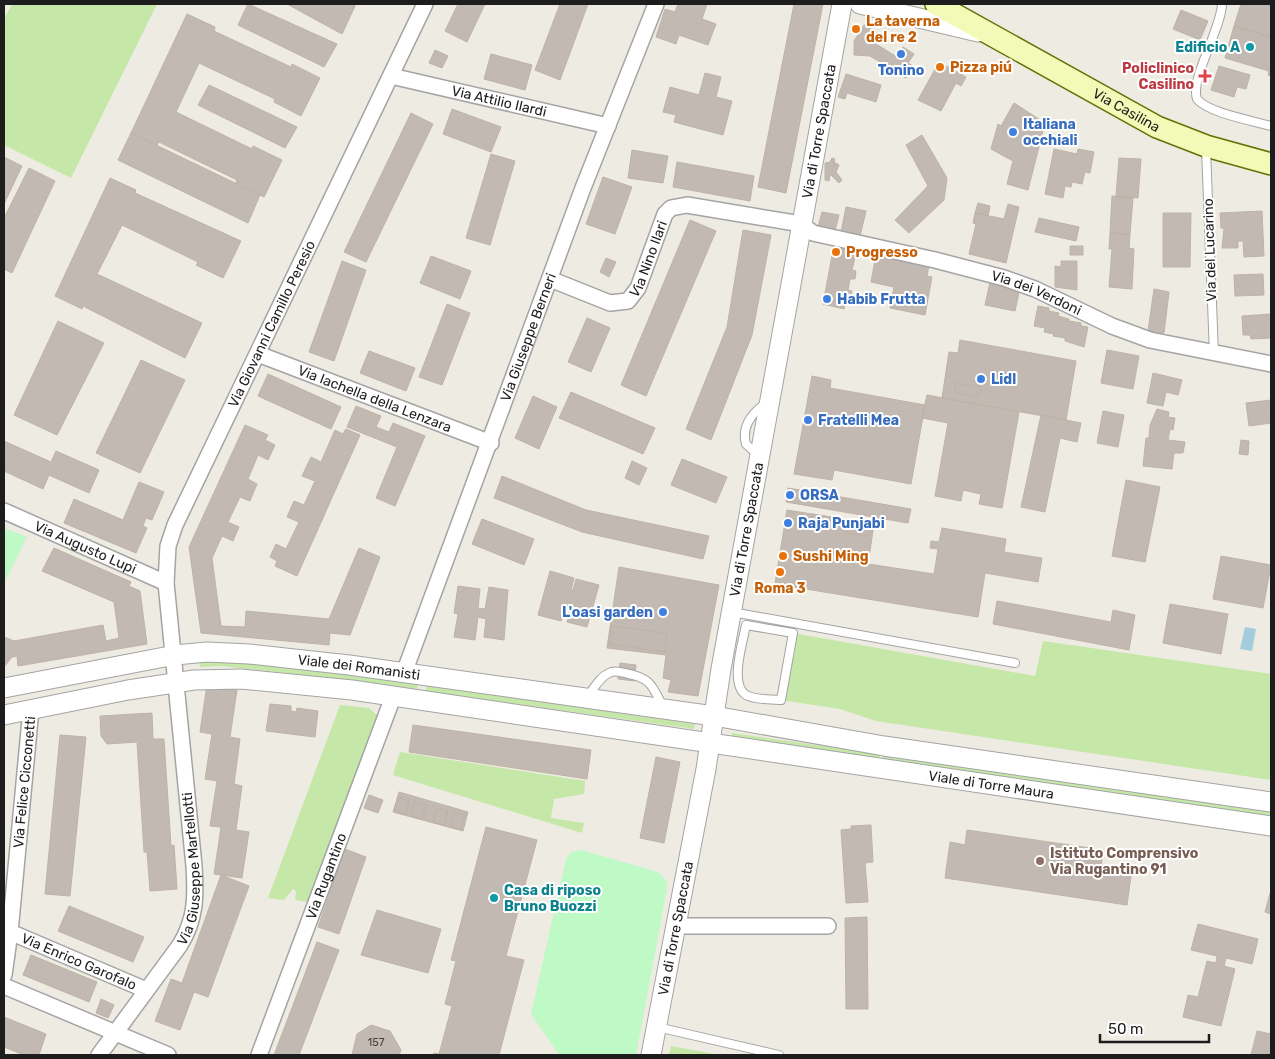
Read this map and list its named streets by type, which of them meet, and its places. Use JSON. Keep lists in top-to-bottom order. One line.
{"streets":{"main road":["Via Casilina"],"street":["Via Attilio Ilardi","Via di Torre Spaccata","Via Nino Ilari","Via dei Verdoni","Via Giovanni Camillo Peresio","Via Giuseppe Berneri","Via Iachella della Lenzara","Via Augusto Lupi","Viale dei Romanisti","Via Felice Cicconetti","Viale di Torre Maura","Via Giuseppe Martellotti","Via Rugantino","Via Enrico Garofalo"],"lane":["Via del Lucarino"]},"crossings":[["Via Attilio Ilardi","Via Giovanni Camillo Peresio"],["Via Attilio Ilardi","Via Giuseppe Berneri"],["Via Casilina","Via del Lucarino"],["Via di Torre Spaccata","Via Nino Ilari"],["Via di Torre Spaccata","Via dei Verdoni"],["Via di Torre Spaccata","Viale dei Romanisti"],["Via di Torre Spaccata","Viale di Torre Maura"],["Via del Lucarino","Via dei Verdoni"],["Via Nino Ilari","Via dei Verdoni"],["Via Nino Ilari","Via Giuseppe Berneri"],["Via Giovanni Camillo Peresio","Via Iachella della Lenzara"],["Via Giovanni Camillo Peresio","Via Augusto Lupi"],["Via Giovanni Camillo Peresio","Viale dei Romanisti"],["Via Giovanni Camillo Peresio","Via Giuseppe Martellotti"],["Via Giuseppe Berneri","Via Iachella della Lenzara"],["Via Giuseppe Berneri","Viale dei Romanisti"],["Viale dei Romanisti","Via Felice Cicconetti"],["Viale dei Romanisti","Viale di Torre Maura"],["Viale dei Romanisti","Via Giuseppe Martellotti"],["Viale dei Romanisti","Via Rugantino"],["Via Felice Cicconetti","Via Enrico Garofalo"],["Via Giuseppe Martellotti","Via Enrico Garofalo"]],"places":{"other":["La taverna del re 2","Edificio A","Tonino","Pizza piú","Italiana occhiali","Progresso","Habib Frutta","Lidl","Fratelli Mea","ORSA","Raja Punjabi","Sushi Ming","Roma 3","L'oasi garden","Istituto Comprensivo Via Rugantino 91","Casa di riposo Bruno Buozzi"],"health":["Policlinico Casilino"]},"house_numbers":["157"],"scale_bar":"50 m"}
